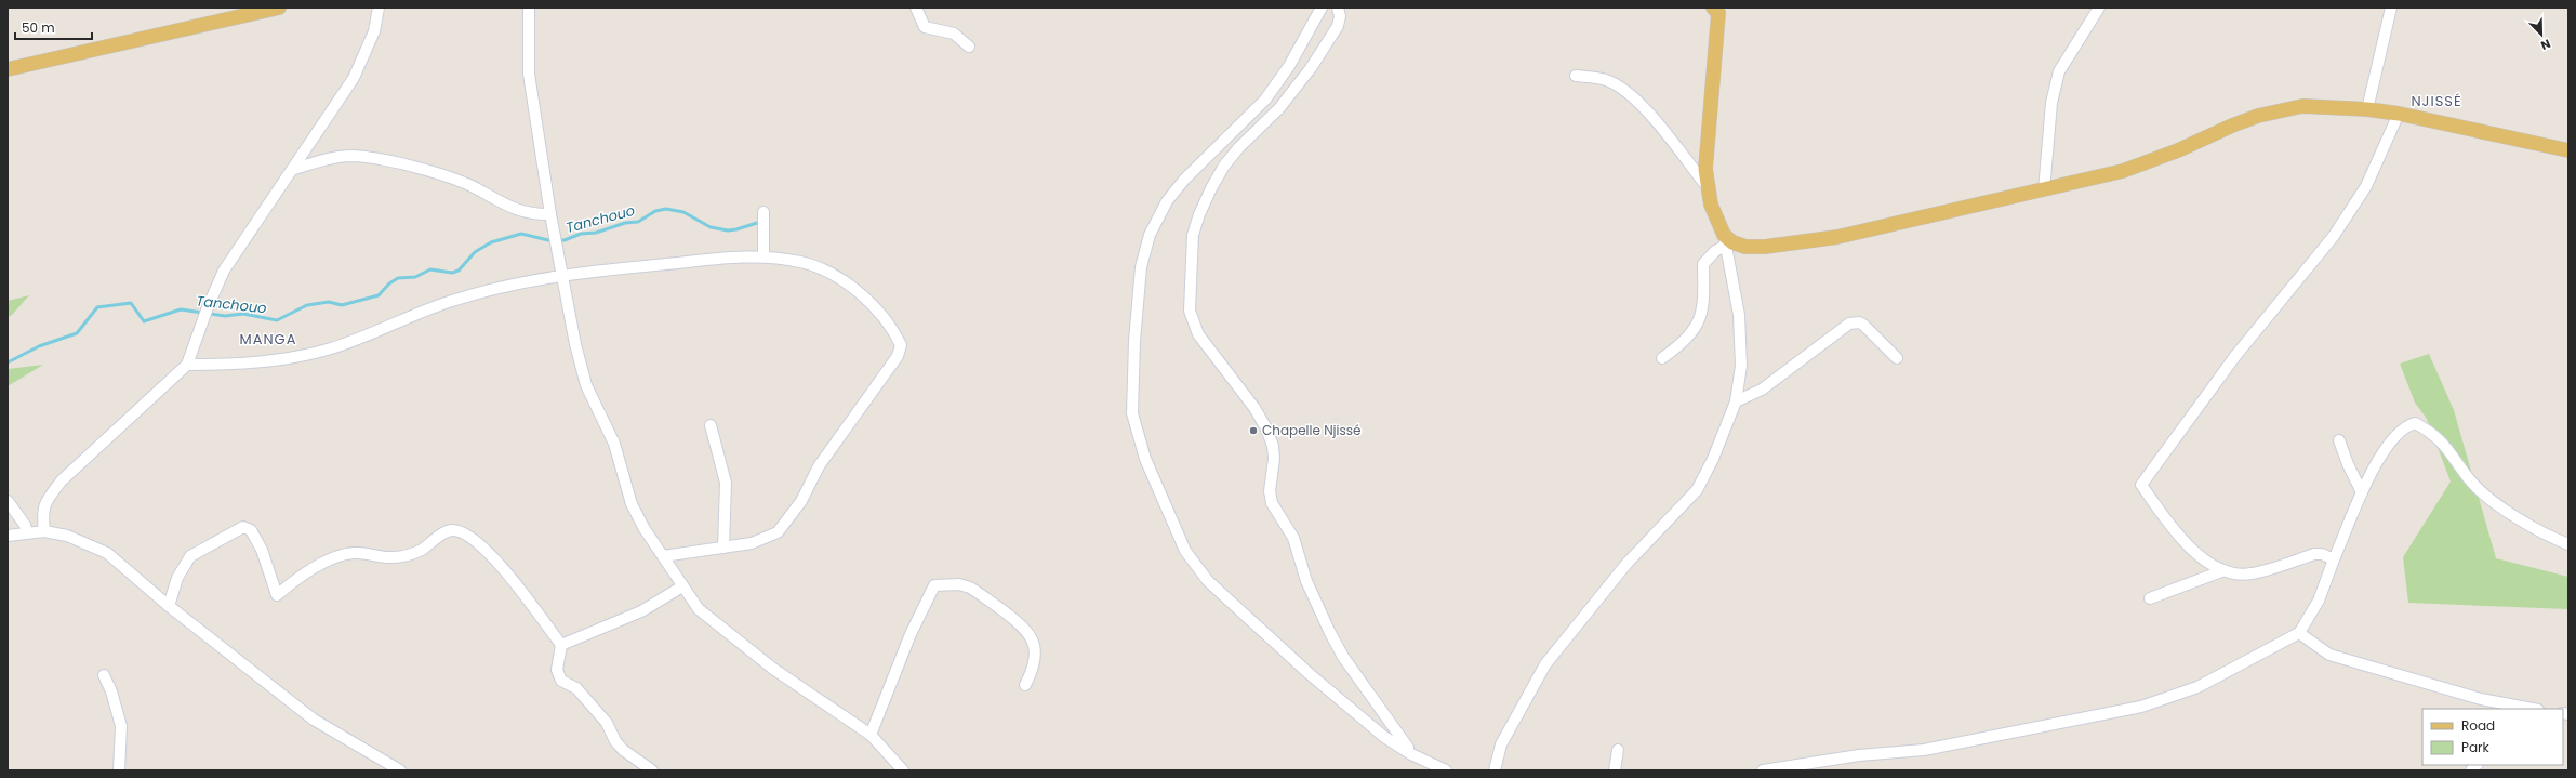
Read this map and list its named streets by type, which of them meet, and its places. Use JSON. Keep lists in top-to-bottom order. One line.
{"districts":["NJISSÉ","MANGA"],"water":["Tanchouo"],"places":["Chapelle Njissé"],"legend":["Road","Park"],"scale_bar":"50 m","north":"bottom right"}
